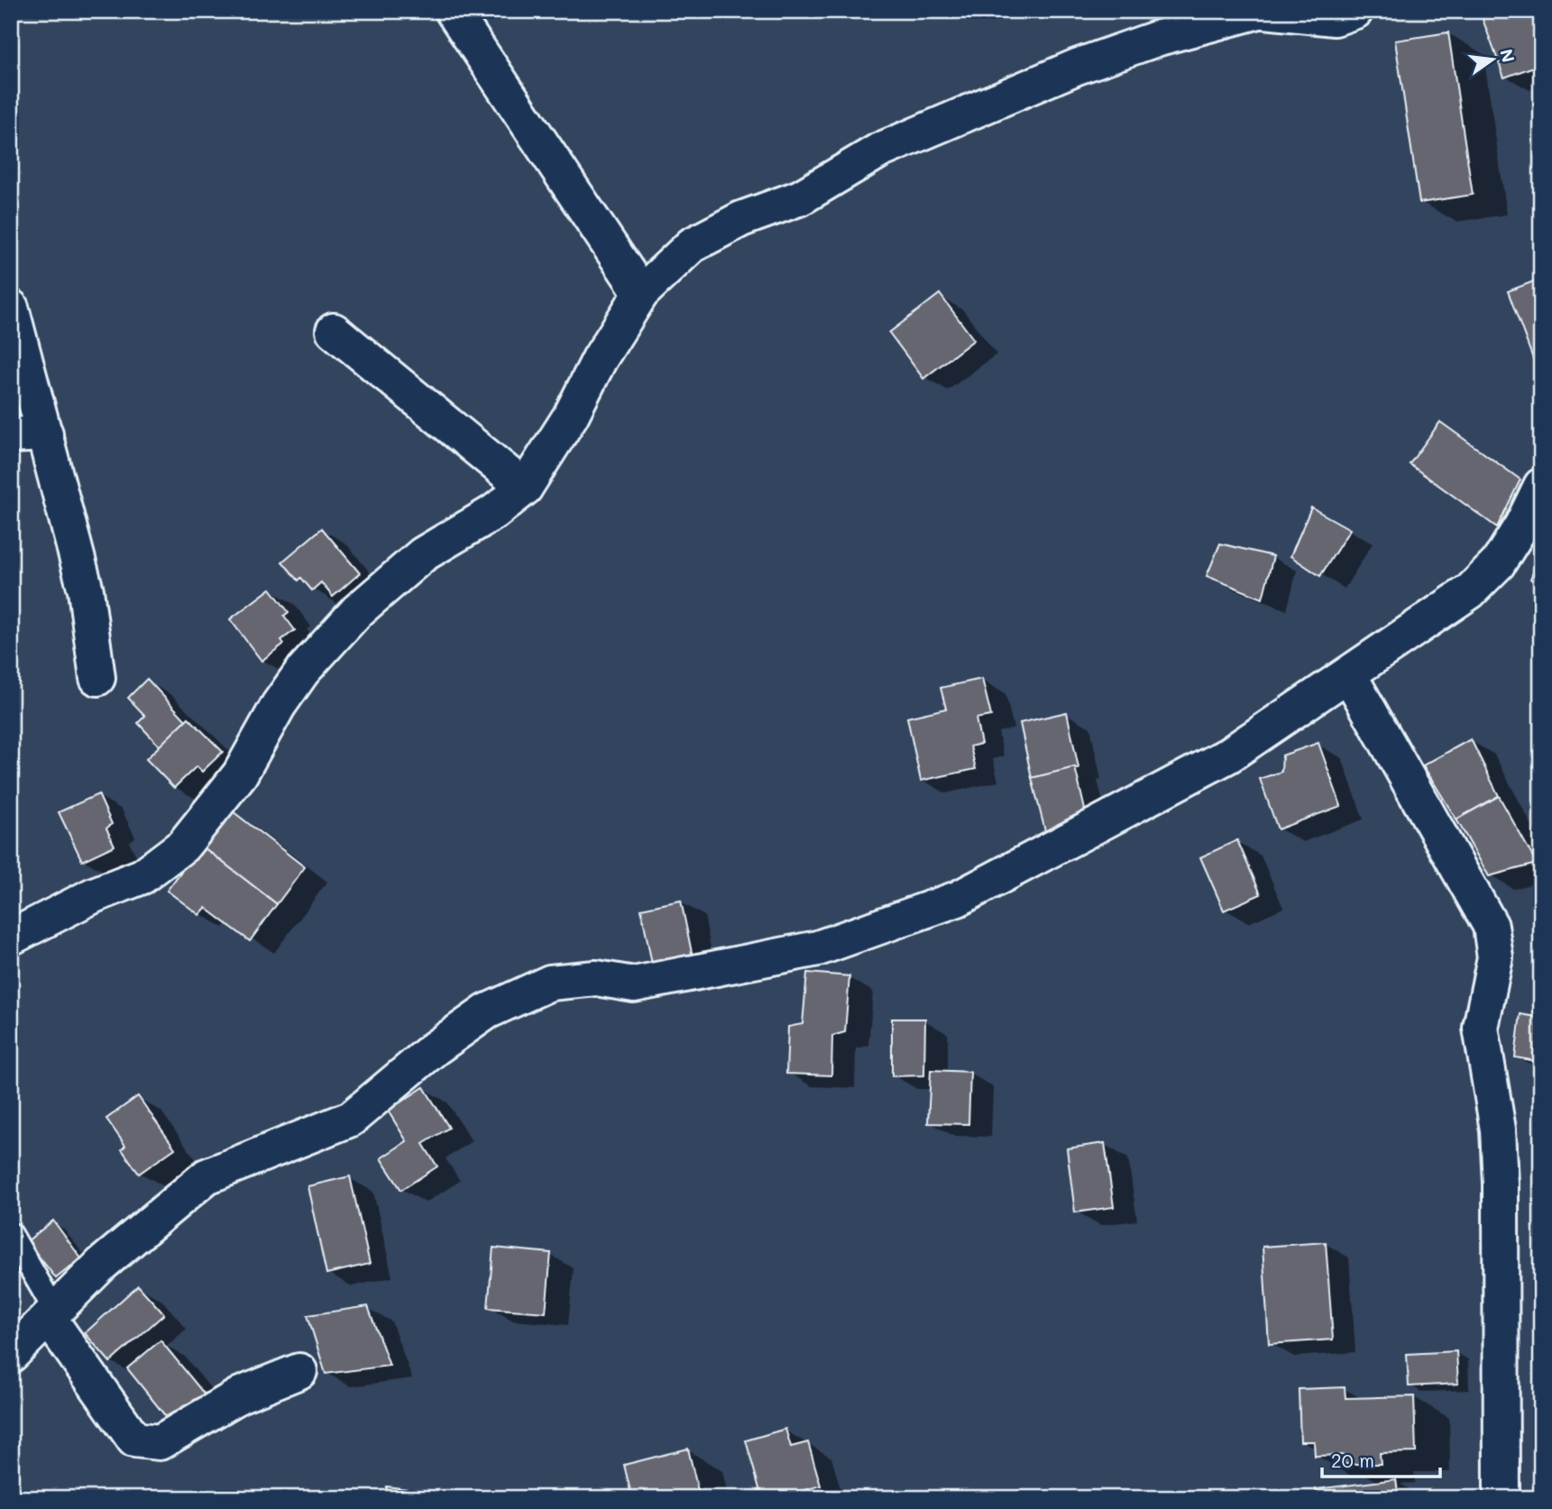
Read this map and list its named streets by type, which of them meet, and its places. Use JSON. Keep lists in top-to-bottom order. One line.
{"scale_bar":"20 m","north":"right"}
